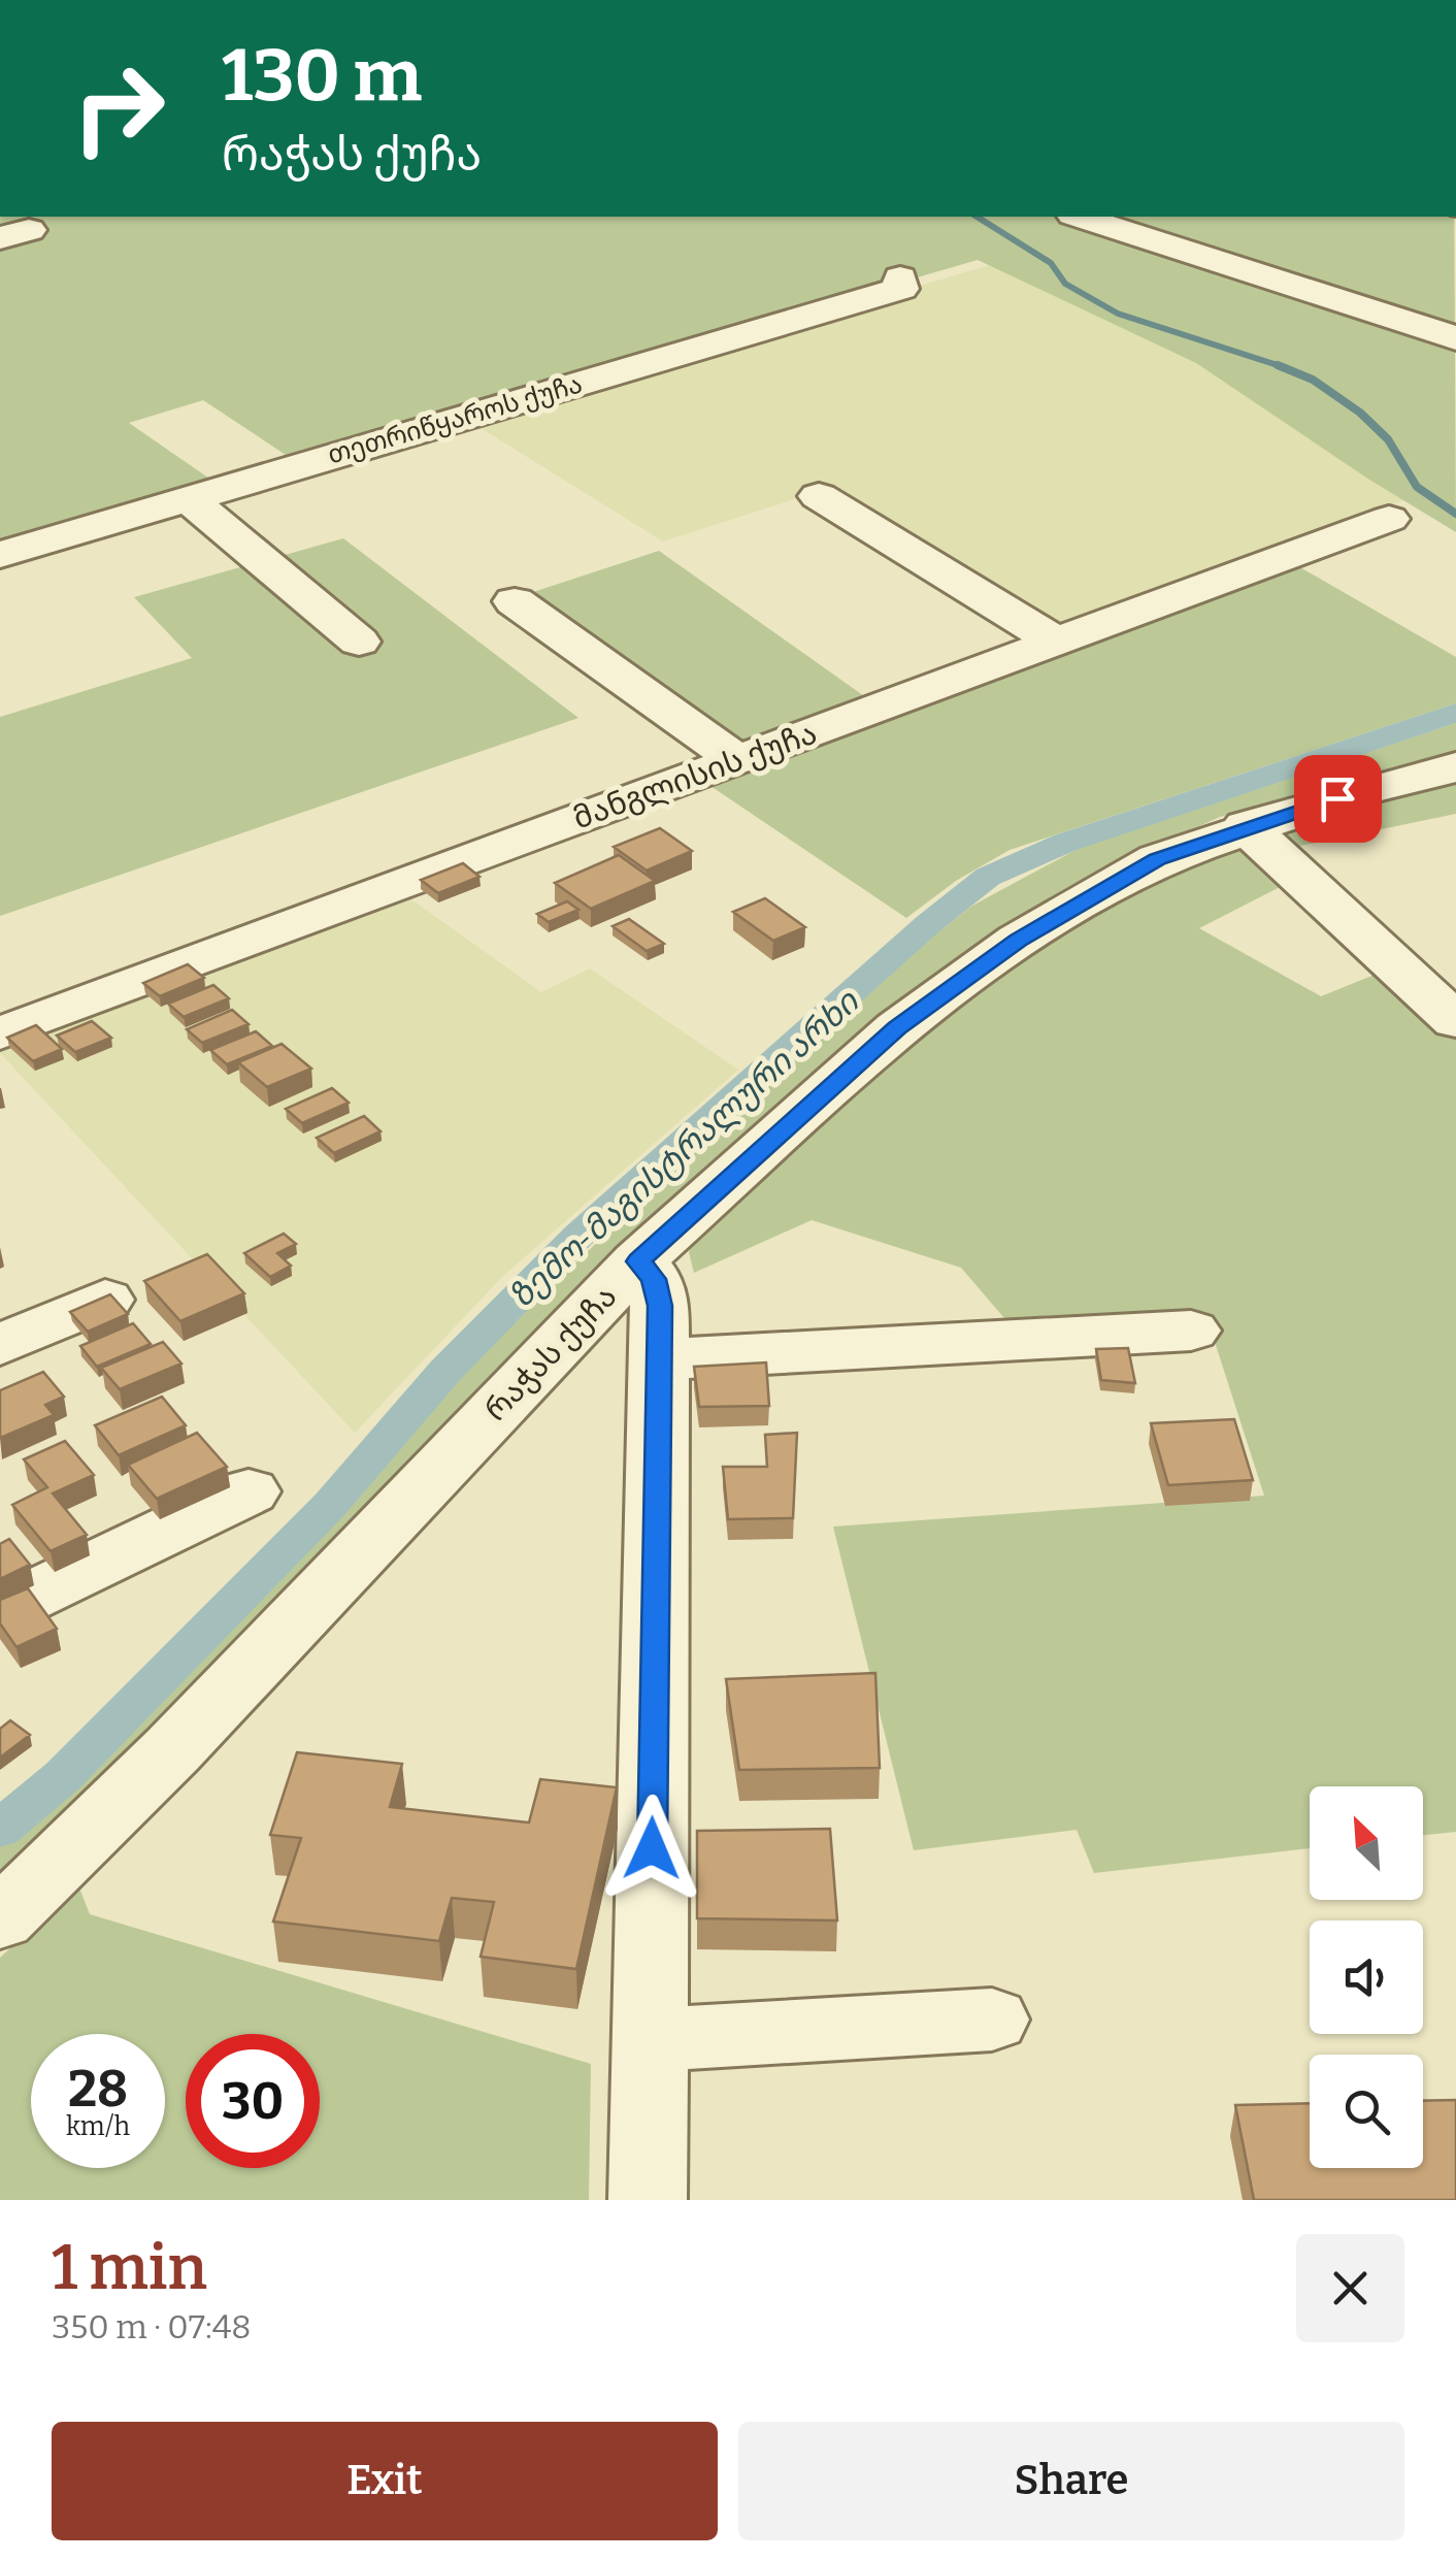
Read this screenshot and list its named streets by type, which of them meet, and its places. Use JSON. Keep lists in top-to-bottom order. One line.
{"streets":{"street":["თეთრიწყაროს ქუჩა","მანგლისის ქუჩა","რაჭას ქუჩა"]},"water":["ზემო-მაგისტრალური არხი"],"north":"top left","page":{"turn":["130 m","რაჭას ქუჩა"],"speed":"28 km/h","limit":"30","heading":["1 min","350 m · 07:48"],"buttons":["Exit","Share"]}}
